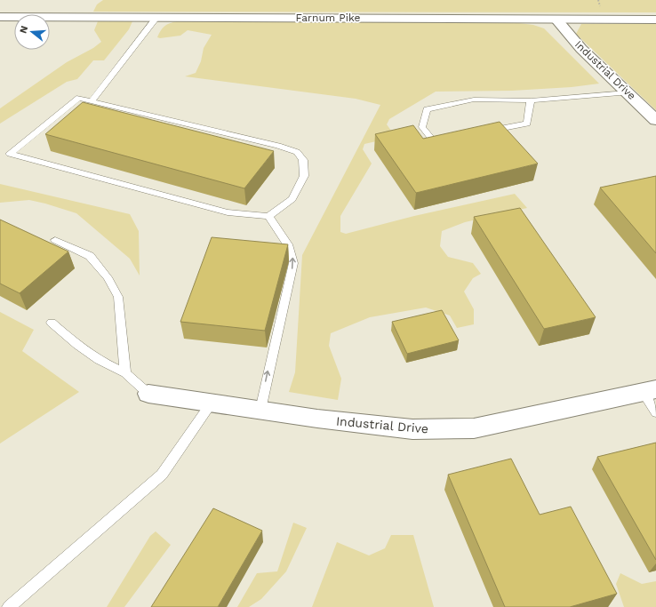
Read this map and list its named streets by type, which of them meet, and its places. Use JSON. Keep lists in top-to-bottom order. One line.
{"streets":{"main road":["Farnum Pike","Industrial Drive"]},"crossings":[["Farnum Pike","Industrial Drive"]],"north":"left"}
